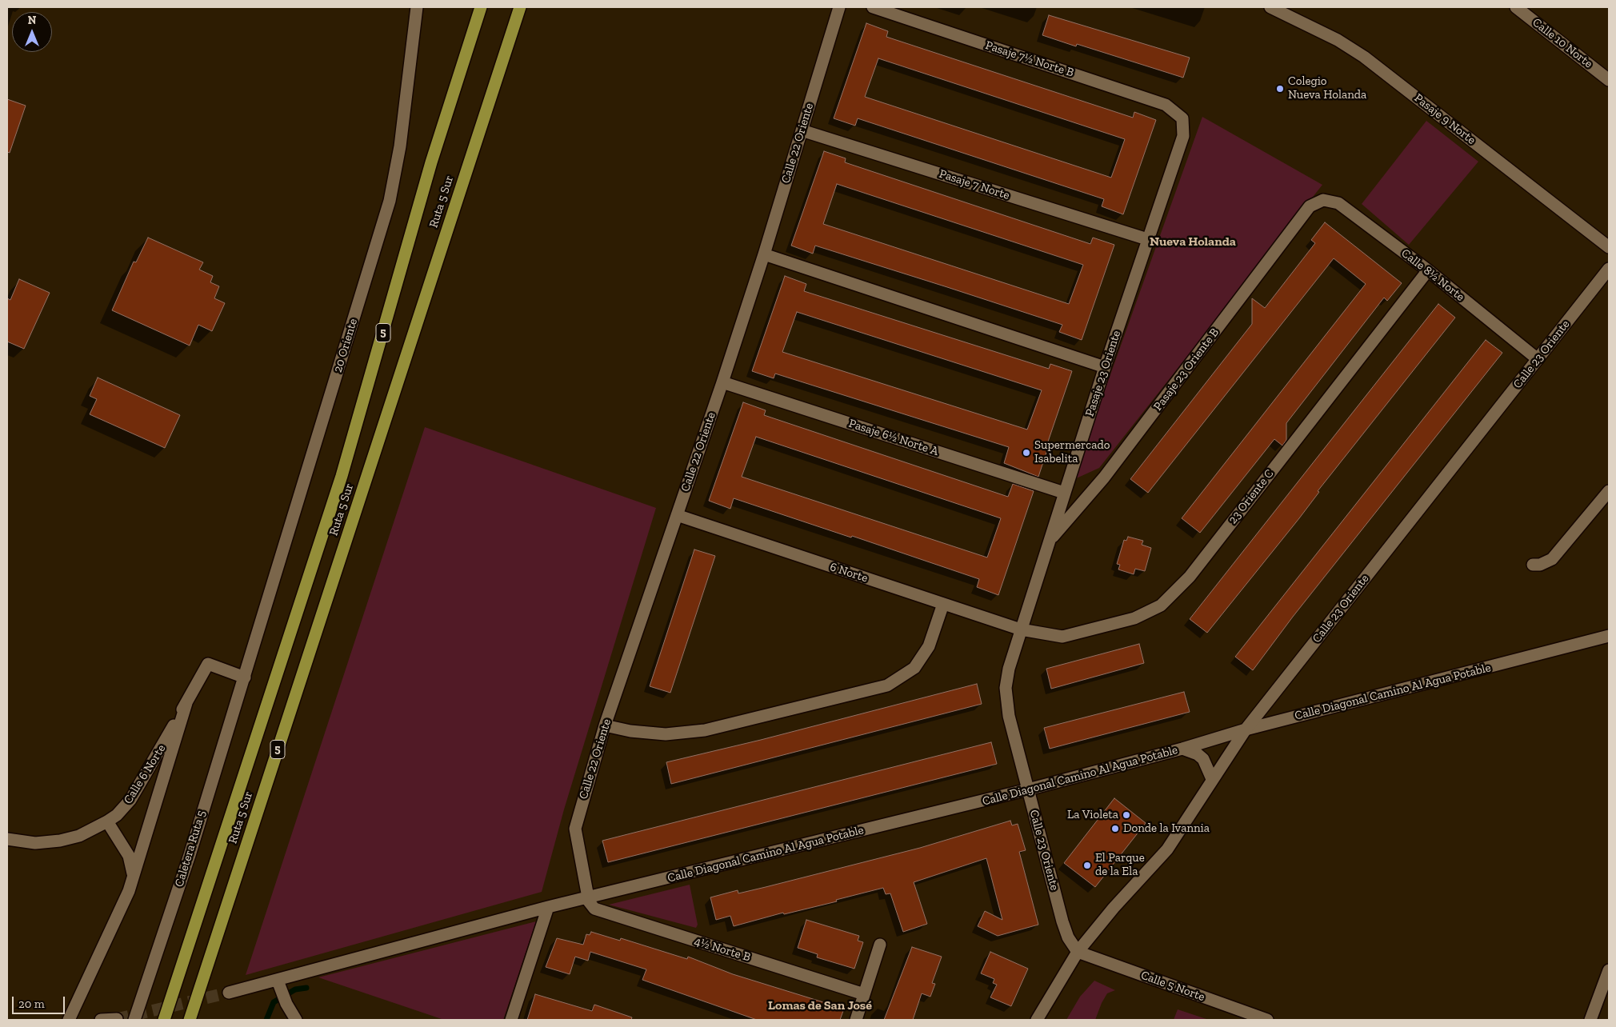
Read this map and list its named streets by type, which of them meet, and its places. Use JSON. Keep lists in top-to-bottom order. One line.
{"streets":{"highway":["Ruta 5 Sur","5"],"street":["Calle 10 Norte","Pasaje 7½ Norte B","Pasaje 9 Norte","Calle 22 Oriente","Pasaje 7 Norte","Calle 8½ Norte","20 Oriente","Calle 23 Oriente","Pasaje 23 Oriente B","Pasaje 23 Oriente","Pasaje 6½ Norte A","23 Oriente C","6 Norte","Calle Diagonal Camino Al Agua Potable","Calle 6 Norte","Caletera Ruta 5","4½ Norte B","Calle 5 Norte"]},"crossings":[["Pasaje 7½ Norte B","Pasaje 23 Oriente"],["Calle 22 Oriente","Pasaje 7 Norte"],["Calle 22 Oriente","Pasaje 6½ Norte A"],["Calle 22 Oriente","6 Norte"],["Calle 22 Oriente","Calle Diagonal Camino Al Agua Potable"],["Calle 22 Oriente","4½ Norte B"],["Pasaje 7 Norte","Pasaje 23 Oriente"],["Calle 8½ Norte","Calle 23 Oriente"],["Calle 8½ Norte","Pasaje 23 Oriente B"],["Calle 8½ Norte","23 Oriente C"],["20 Oriente","Calle 6 Norte"],["20 Oriente","Caletera Ruta 5"],["Calle 23 Oriente","Pasaje 23 Oriente"],["Calle 23 Oriente","23 Oriente C"],["Calle 23 Oriente","6 Norte"],["Calle 23 Oriente","Calle Diagonal Camino Al Agua Potable"],["Calle 23 Oriente","Calle 5 Norte"],["Pasaje 23 Oriente B","Pasaje 23 Oriente"],["Pasaje 23 Oriente","Pasaje 6½ Norte A"],["Pasaje 23 Oriente","23 Oriente C"],["Pasaje 23 Oriente","6 Norte"],["23 Oriente C","6 Norte"],["Calle Diagonal Camino Al Agua Potable","4½ Norte B"],["Calle 6 Norte","Caletera Ruta 5"]],"districts":["Nueva Holanda","Lomas de San José"],"places":["Colegio Nueva Holanda","Supermercado Isabelita","La Violeta","Donde la Ivannia","El Parque de la Ela"],"scale_bar":"20 m","north":"top"}
